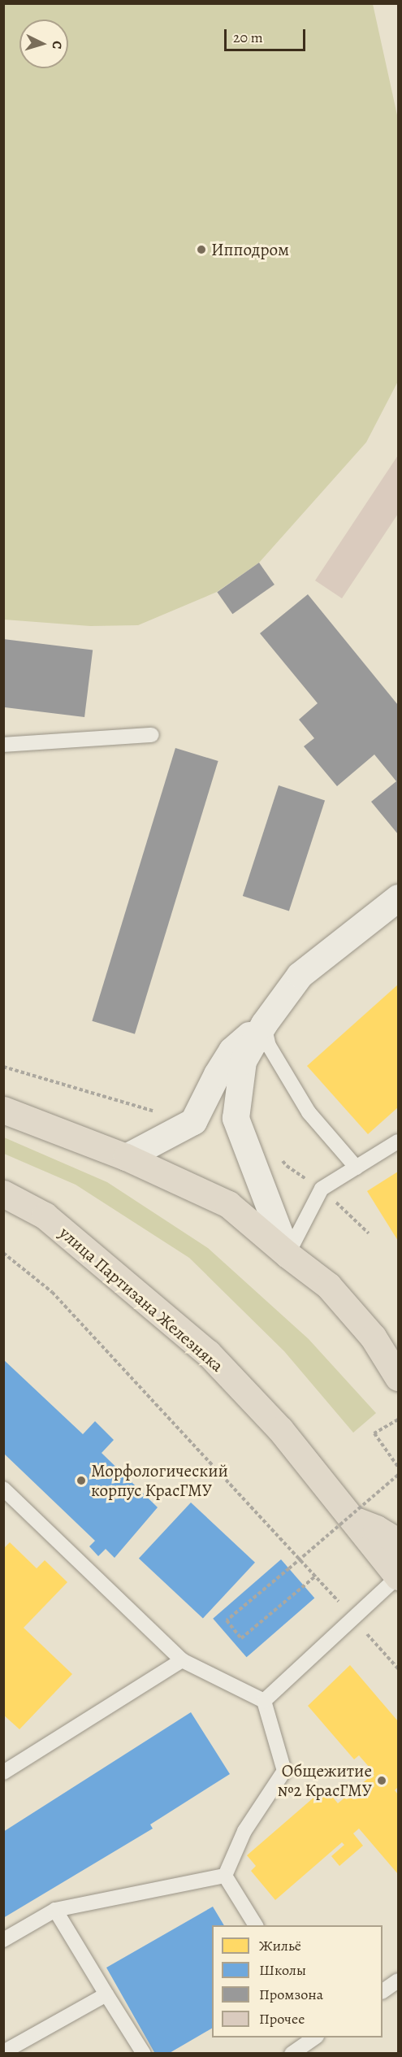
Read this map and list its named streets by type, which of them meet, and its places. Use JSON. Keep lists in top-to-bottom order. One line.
{"streets":{"main road":["улица Партизана Железняка"]},"places":["Ипподром","Морфологический корпус КрасГМУ","Общежитие №2 КрасГМУ"],"legend":["Жильё","Школы","Промзона","Прочее"],"scale_bar":"20 m","north":"right"}
